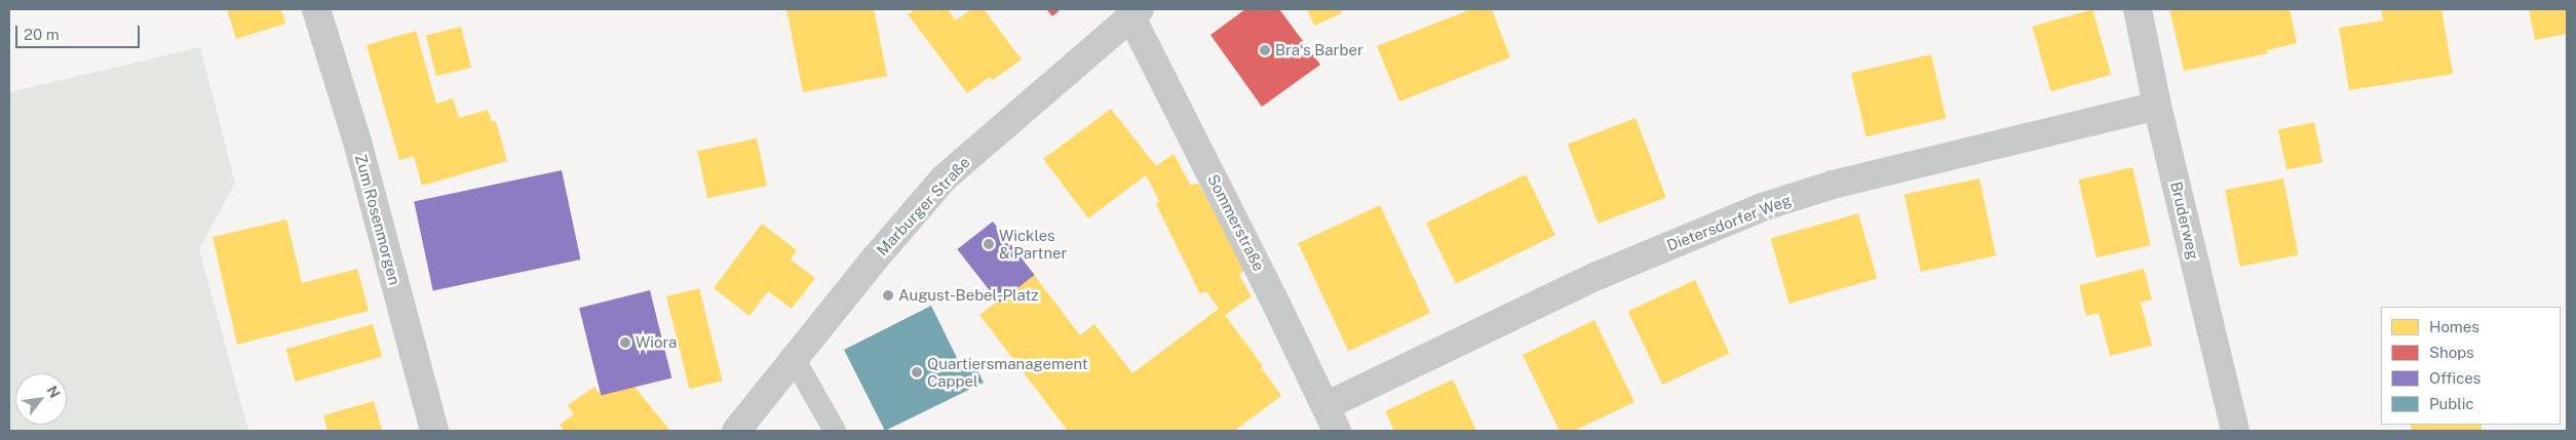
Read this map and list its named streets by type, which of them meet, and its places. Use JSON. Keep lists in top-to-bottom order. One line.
{"streets":{"street":["Marburger Straße","Zum Rosenmorgen","Bruderweg","Sommerstraße","Dietersdorfer Weg"]},"crossings":[["Marburger Straße","Sommerstraße"],["Bruderweg","Dietersdorfer Weg"],["Sommerstraße","Dietersdorfer Weg"]],"places":["Bra‘s Barber","Wickles & Partner","August-Bebel-Platz","Wiora","Quartiersmanagement Cappel"],"legend":["Homes","Shops","Offices","Public"],"scale_bar":"20 m","north":"top right"}
